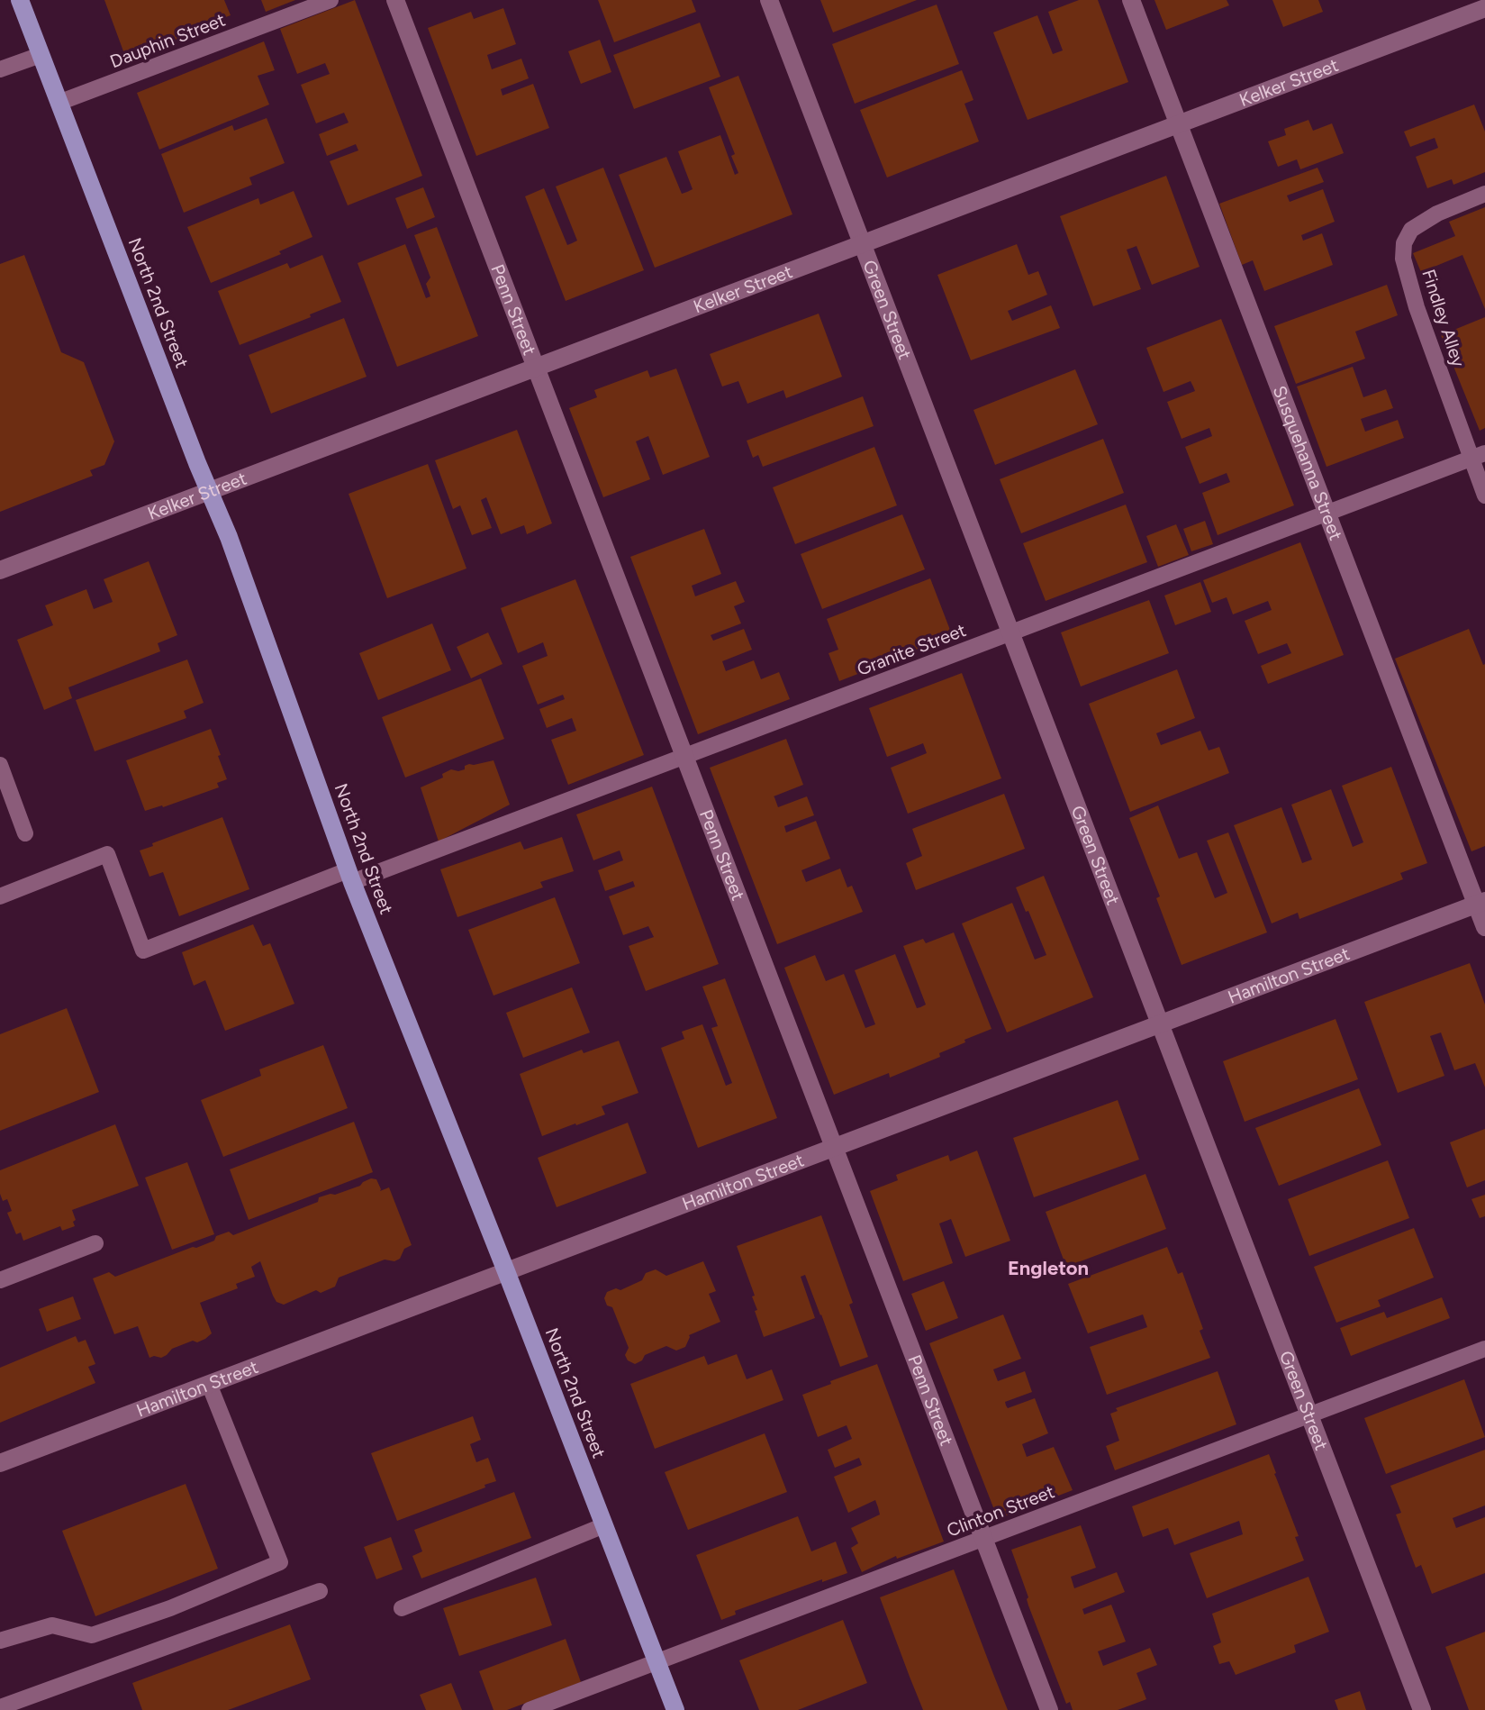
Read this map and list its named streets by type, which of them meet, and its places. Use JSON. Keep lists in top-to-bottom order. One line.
{"streets":{"main road":["North 2nd Street"],"street":["Kelker Street","Penn Street","Green Street","Susquehanna Street","Hamilton Street"],"lane":["Dauphin Street","Findley Alley","Granite Street","Clinton Street"]},"crossings":[["Dauphin Street","North 2nd Street"],["Kelker Street","North 2nd Street"],["Kelker Street","Penn Street"],["Kelker Street","Green Street"],["Kelker Street","Susquehanna Street"],["North 2nd Street","Granite Street"],["North 2nd Street","Hamilton Street"],["North 2nd Street","Clinton Street"],["Penn Street","Granite Street"],["Penn Street","Hamilton Street"],["Penn Street","Clinton Street"],["Green Street","Granite Street"],["Green Street","Hamilton Street"],["Green Street","Clinton Street"],["Findley Alley","Granite Street"],["Susquehanna Street","Granite Street"],["Susquehanna Street","Hamilton Street"]],"districts":["Engleton"]}
